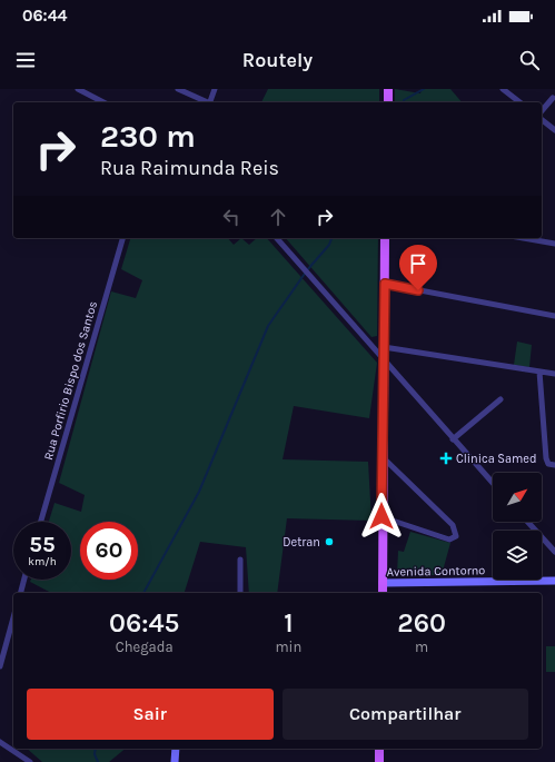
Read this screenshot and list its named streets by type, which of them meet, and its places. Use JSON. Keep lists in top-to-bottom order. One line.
{"streets":{"main road":["Avenida Contorno"],"street":["Rua Porfirio Bispo dos Santos"]},"places":{"health":["Clinica Samed"],"other":["Detran"]},"north":"top right","page":{"status":"06:44","header":"Routely","turn":["230 m","Rua Raimunda Reis"],"speed":"55 km/h","limit":"60","eta":["06:45","Chegada","1","min","260","m"],"buttons":["Sair","Compartilhar"]}}
